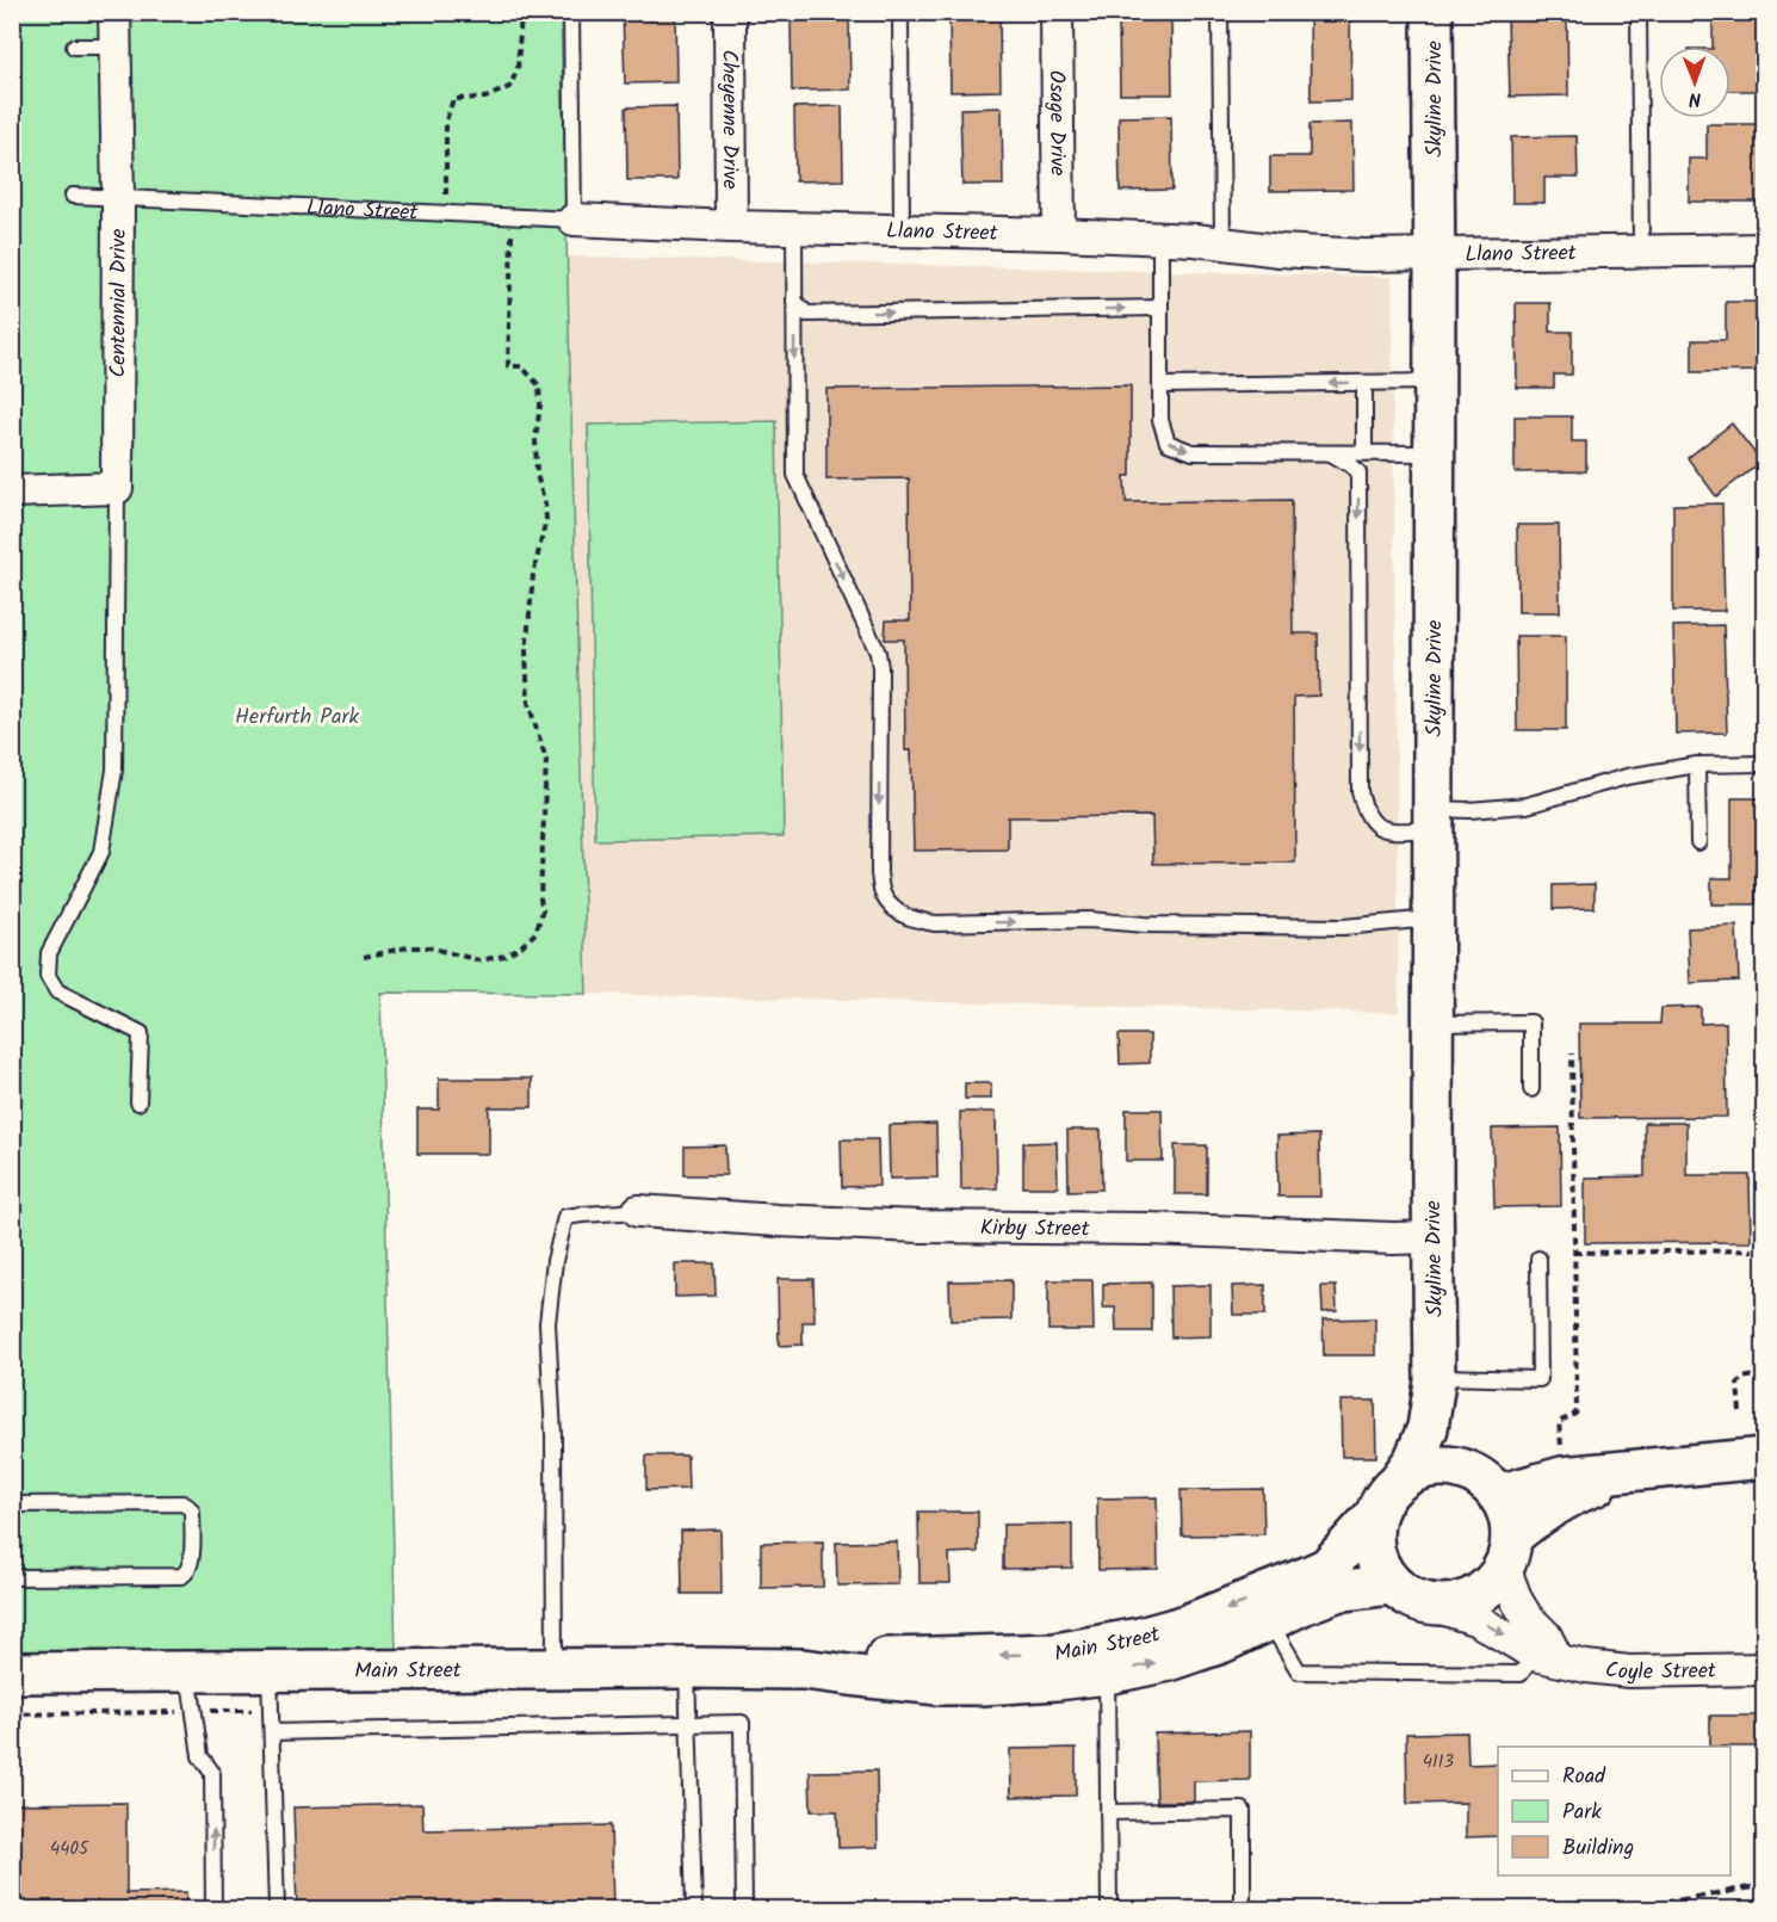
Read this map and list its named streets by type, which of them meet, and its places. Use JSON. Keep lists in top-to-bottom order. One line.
{"streets":{"street":["Skyline Drive","Cheyenne Drive","Osage Drive","Llano Street","Centennial Drive","Kirby Street","Main Street","Coyle Street"]},"crossings":[["Skyline Drive","Llano Street"],["Skyline Drive","Kirby Street"],["Skyline Drive","Main Street"],["Skyline Drive","Coyle Street"],["Cheyenne Drive","Llano Street"],["Osage Drive","Llano Street"],["Llano Street","Centennial Drive"],["Main Street","Coyle Street"]],"one_way":["Coyle Street"],"parks":["Herfurth Park"],"house_numbers":["4113","4405"],"legend":["Road","Park","Building"],"north":"bottom"}
